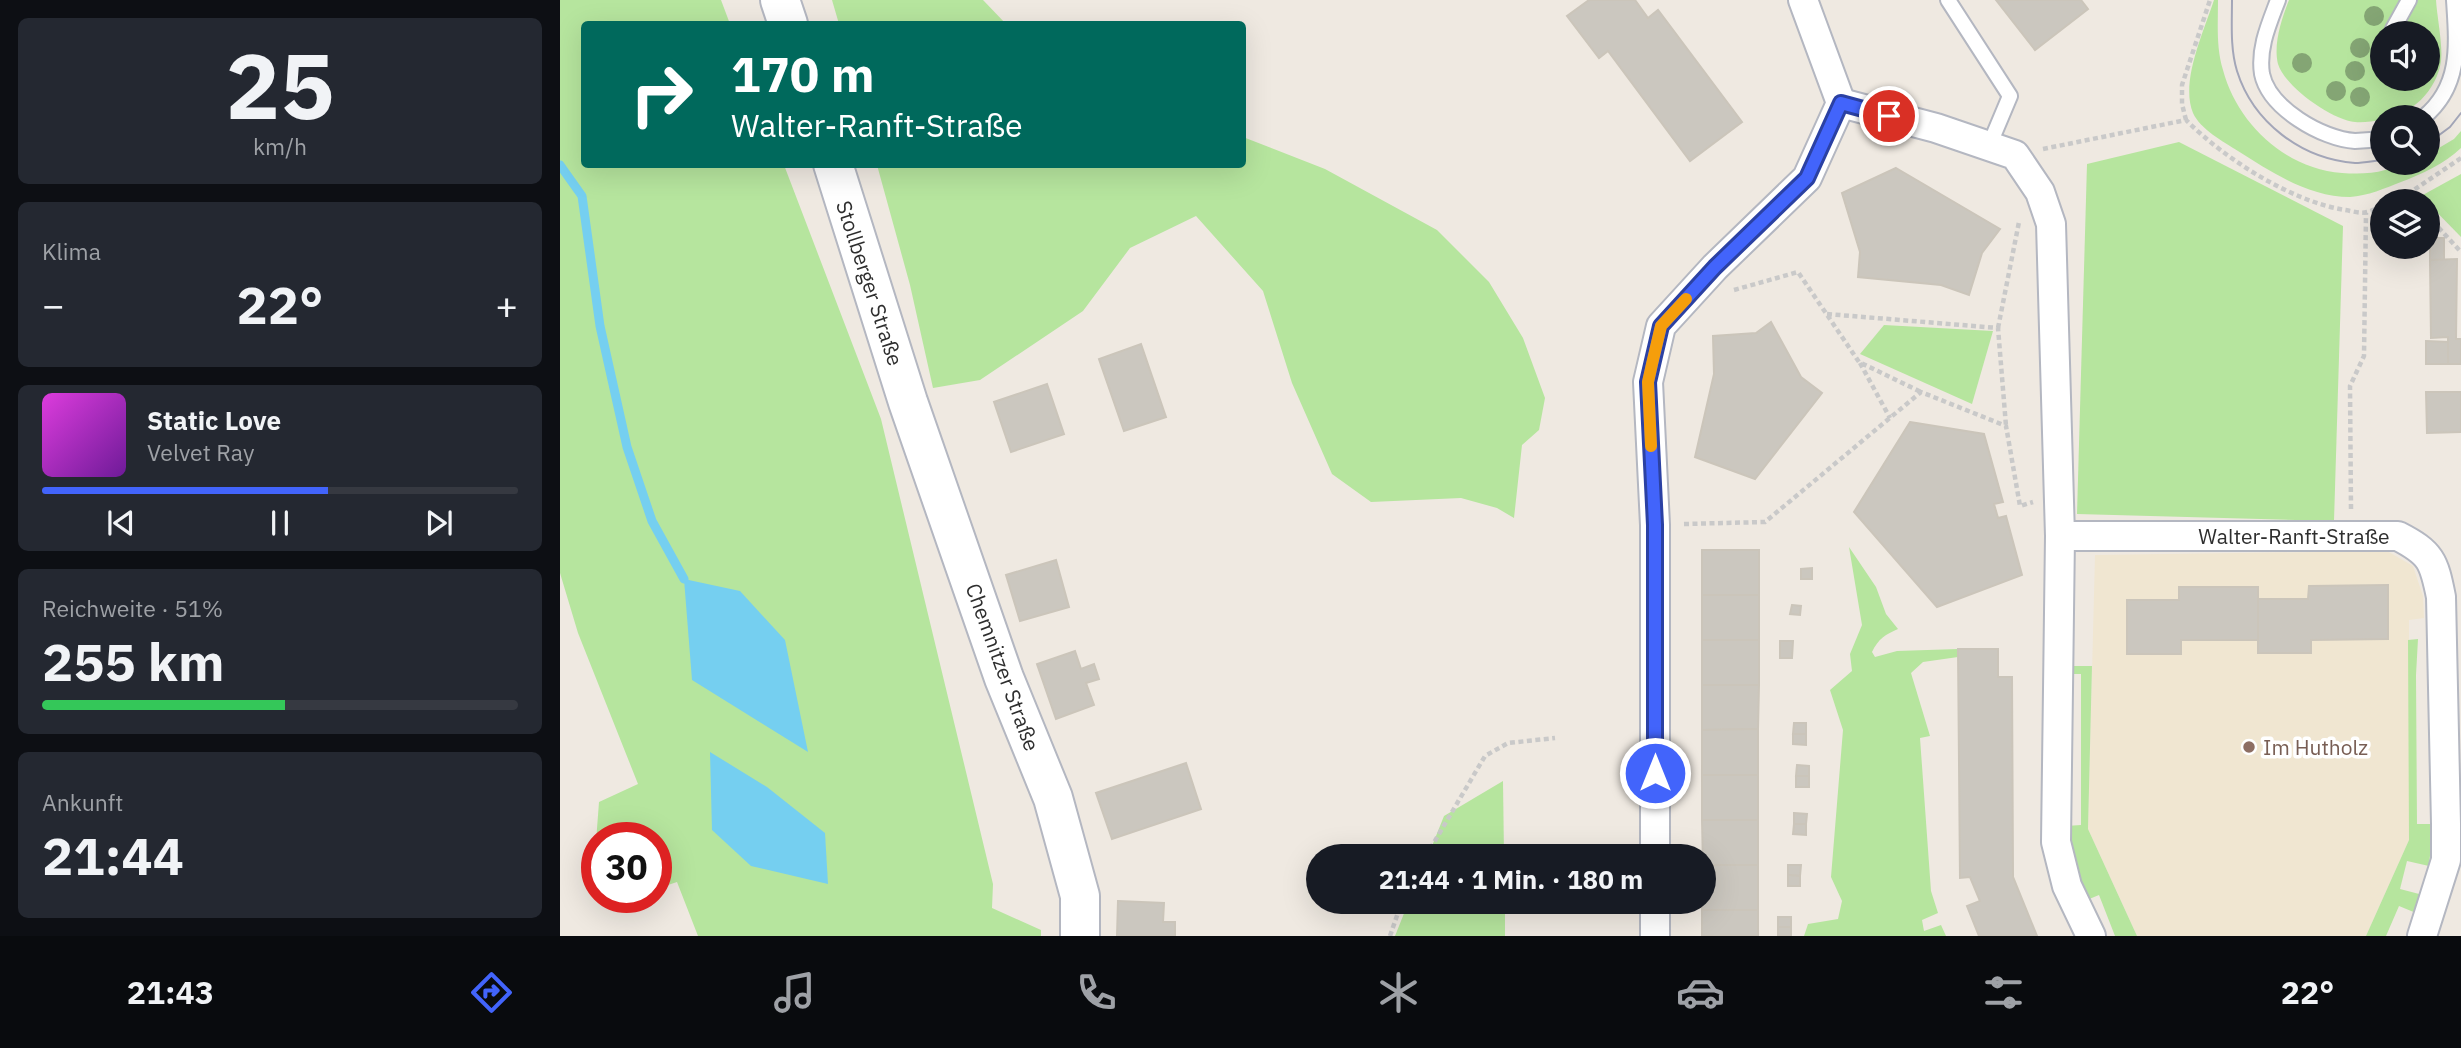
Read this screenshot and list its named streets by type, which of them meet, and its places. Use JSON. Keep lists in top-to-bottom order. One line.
{"streets":{"main road":["Stollberger Straße","Chemnitzer Straße"],"street":["Walter-Ranft-Straße"]},"crossings":[["Stollberger Straße","Chemnitzer Straße"]],"places":["Im Hutholz"],"page":{"tile":[["25","km/h"],"Klima",["Reichweite · 51%","255 km"],["Ankunft","21:44"]],"turn":["170 m","Walter-Ranft-Straße"],"heat":["−","22°","+"],"song":["Static Love","Velvet Ray"],"limit":"30","trip":"21:44 · 1 Min. · 180 m","tabs":["21:43","22°"]}}
